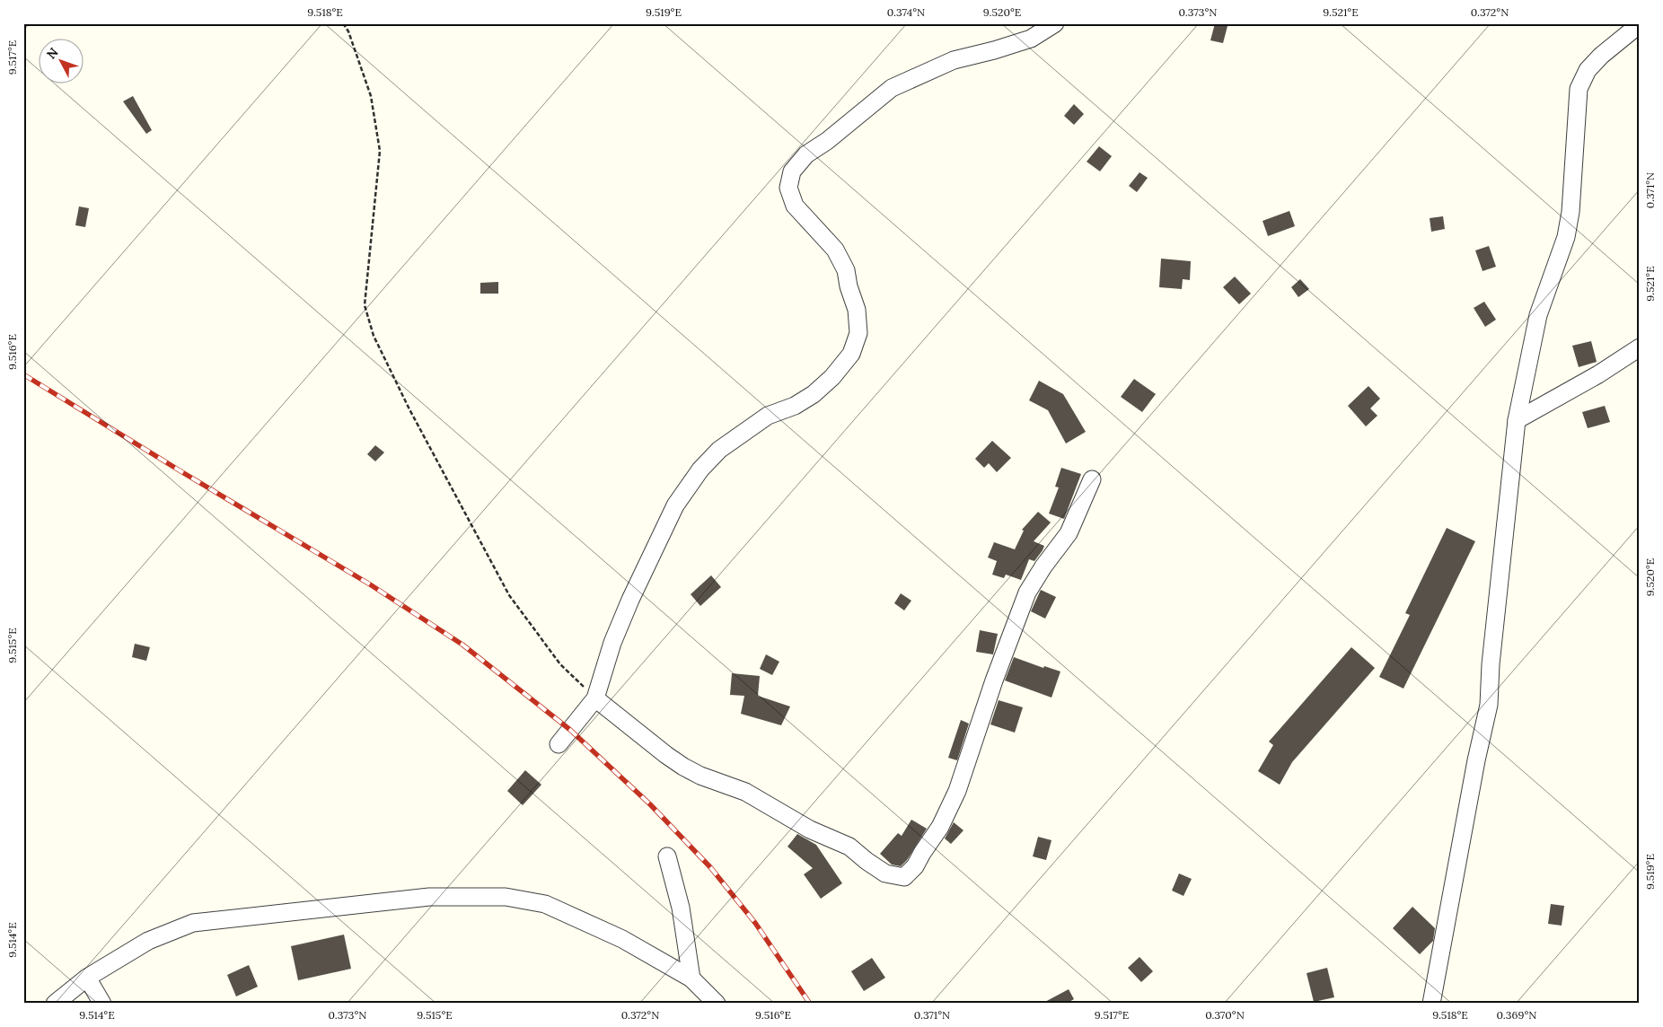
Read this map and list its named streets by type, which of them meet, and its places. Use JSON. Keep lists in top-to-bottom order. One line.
{"north":"top left","coordinates":["9.518°E","9.519°E","0.374°N","9.520°E","0.373°N","9.521°E","0.372°N","9.517°E","0.371°N","9.516°E","9.515°E","9.514°E","0.370°N","0.369°N"]}
